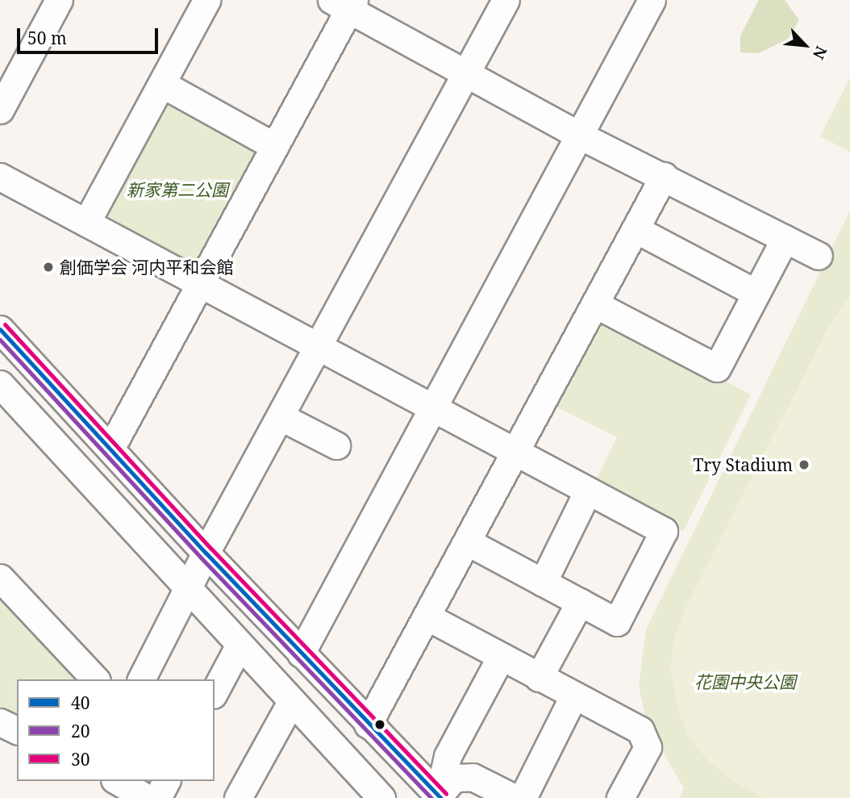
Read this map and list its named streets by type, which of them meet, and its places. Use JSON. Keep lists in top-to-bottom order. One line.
{"parks":["新家第二公園","花園中央公園"],"places":["創価学会 河内平和会館","Try Stadium"],"lines":["transit line 30","transit line 40","transit line 20"],"legend":["40","20","30"],"scale_bar":"50 m","north":"bottom right"}
